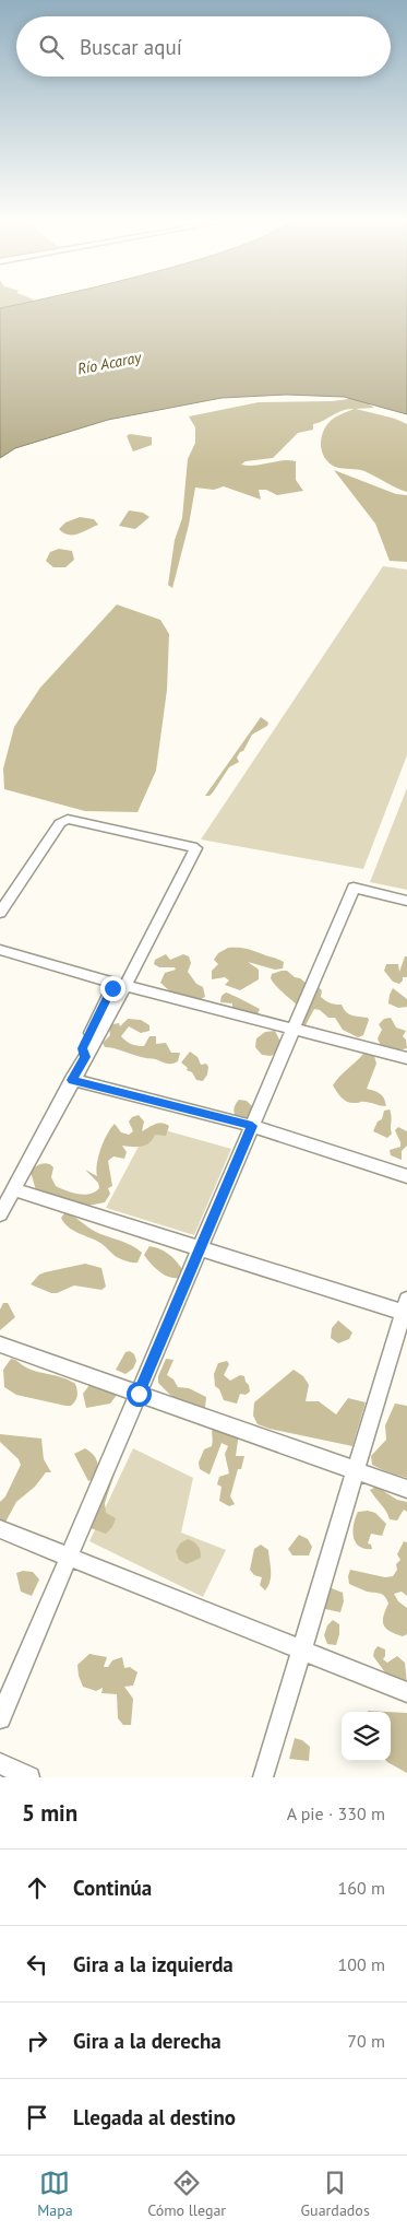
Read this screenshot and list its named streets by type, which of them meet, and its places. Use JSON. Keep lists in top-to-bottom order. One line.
{"water":["Río Acaray"],"page":{"search":"Buscar aquí","heading":["5 min","A pie · 330 m"],"list":[["Continúa","160 m"],["Gira a la izquierda","100 m"],["Gira a la derecha","70 m"],"Llegada al destino"],"nav":["Mapa","Cómo llegar","Guardados"]}}
